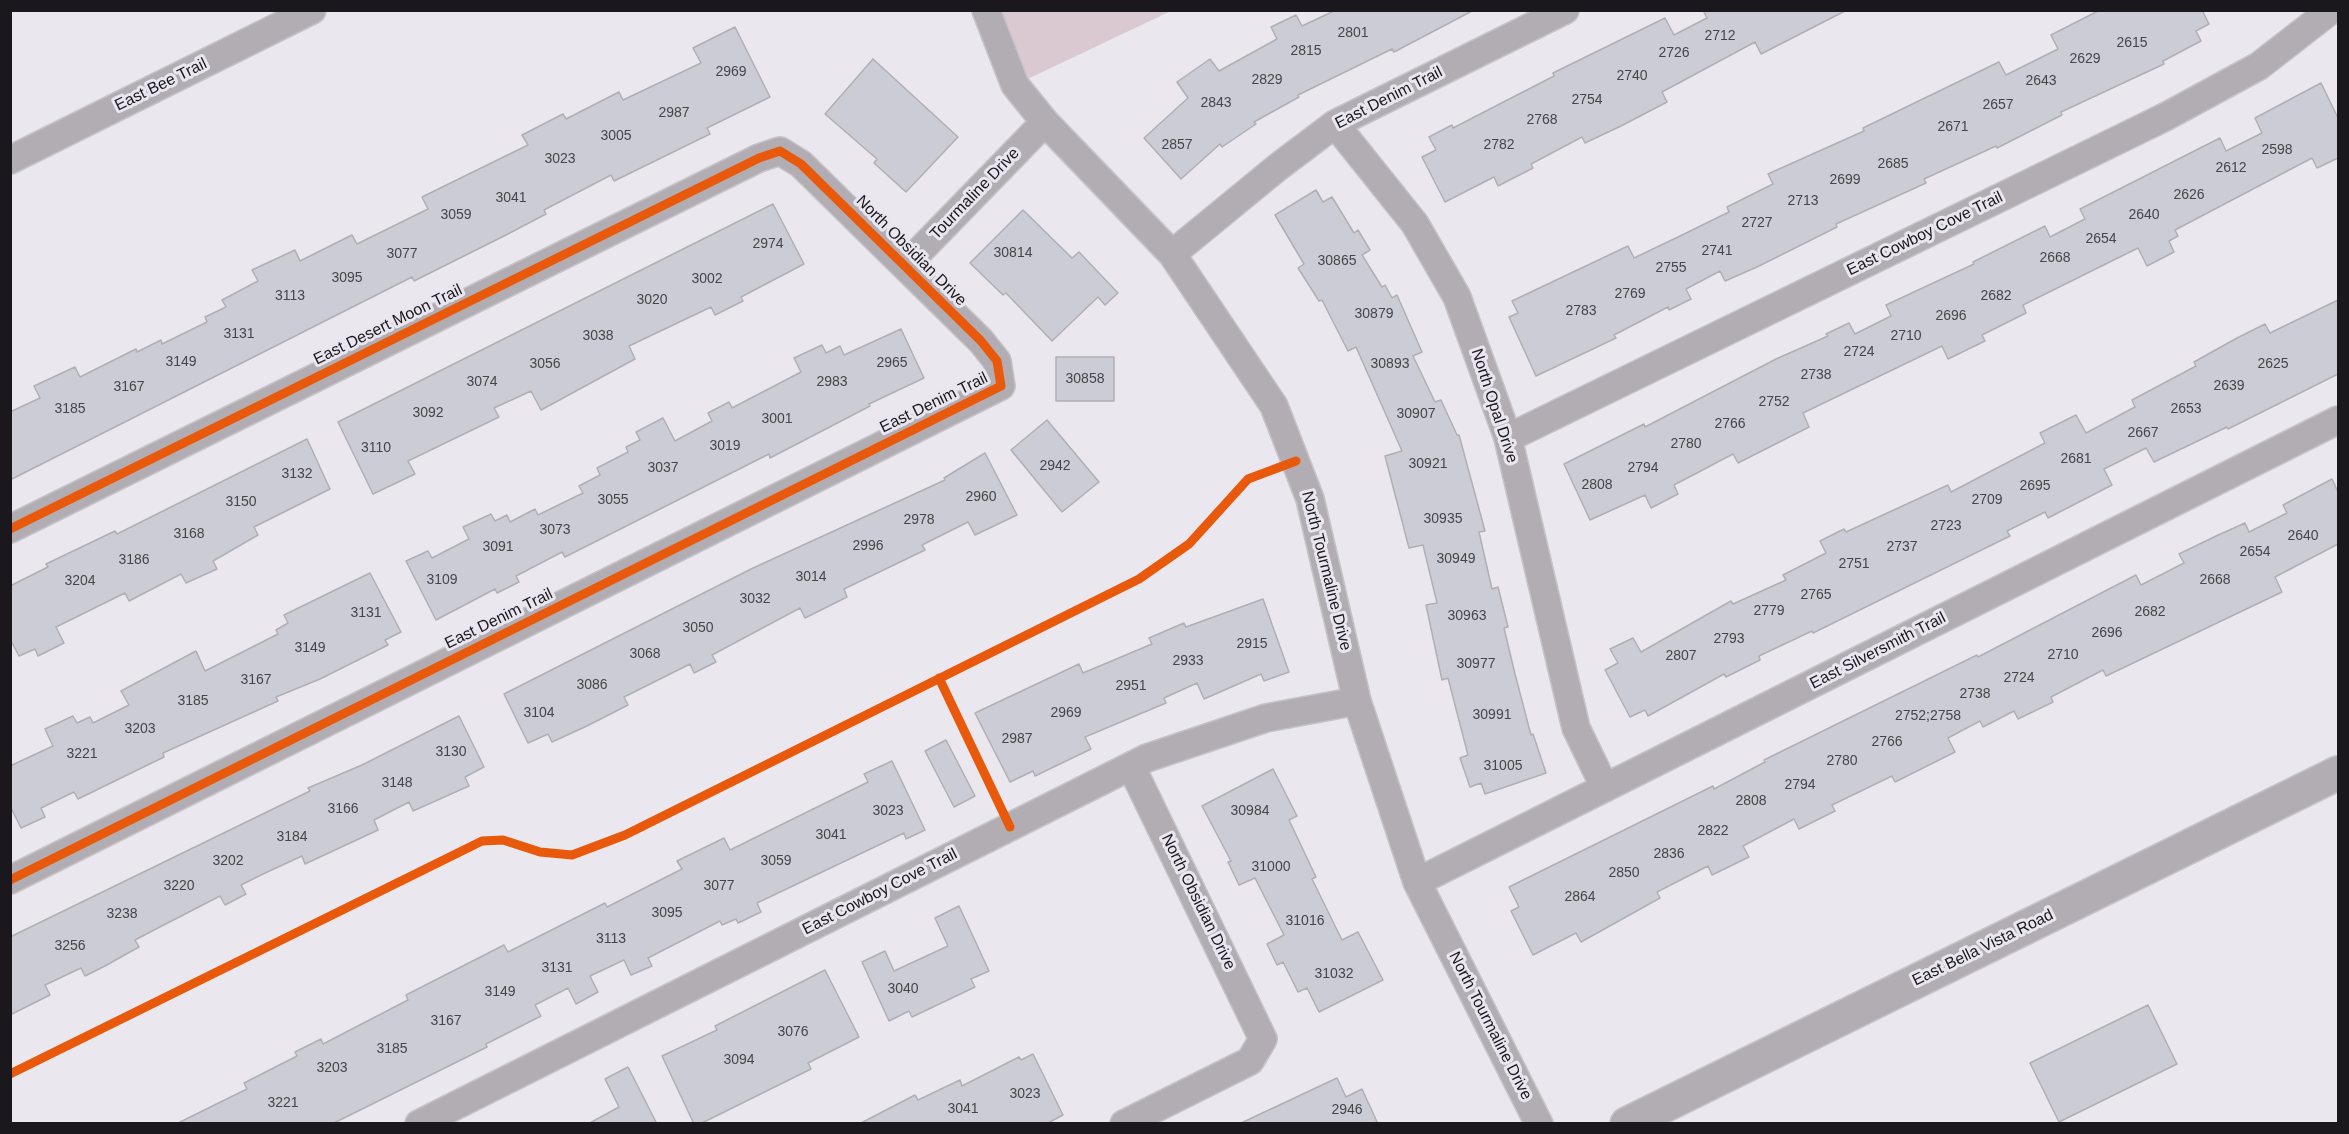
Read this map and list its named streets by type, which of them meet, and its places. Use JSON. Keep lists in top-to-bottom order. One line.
{"streets":{"street":["East Bee Trail","East Denim Trail","Tourmaline Drive","East Cowboy Cove Trail","North Obsidian Drive","East Desert Moon Trail","North Opal Drive","North Tourmaline Drive","East Silversmith Trail","East Bella Vista Road"]},"crossings":[["East Denim Trail","North Obsidian Drive"],["East Denim Trail","North Opal Drive"],["East Denim Trail","North Tourmaline Drive"],["Tourmaline Drive","North Obsidian Drive"],["Tourmaline Drive","North Tourmaline Drive"],["East Cowboy Cove Trail","North Obsidian Drive"],["East Cowboy Cove Trail","North Opal Drive"],["East Cowboy Cove Trail","North Tourmaline Drive"],["North Obsidian Drive","East Desert Moon Trail"],["North Opal Drive","East Silversmith Trail"],["North Tourmaline Drive","East Silversmith Trail"]],"house_numbers":["2801","2712","2615","2815","2726","2629","2969","2740","2829","2643","2754","2843","2657","2987","2768","2671","3005","2857","2782","2598","3023","2685","2612","2699","2626","3041","2713","3059","2640","2727","2654","2974","2741","30814","3077","2668","30865","2755","3095","3002","2769","3113","2682","3020","2783","30879","2696","3131","3038","2710","2724","3149","2965","3056","30893","2625","2738","30858","3074","2983","2639","3167","2752","3185","2653","3092","30907","3001","2766","2667","2780","3019","3110","2681","30921","2942","3037","2794","3132","2808","2695","2960","3055","2709","3150","30935","2978","2723","3073","3168","2640","2996","3091","2737","2654","30949","3186","2751","3014","3109","2668","3204","2765","3032","2779","2682","3131","30963","3050","2696","2793","2915","3149","3068","2710","2807","2933","30977","2724","3167","3086","2951","2738","3185","3104","2969","30991","2752;2758","3203","2987","2766","3130","3221","2780","31005","3148","2794","2808","3166","3023","30984","2822","3041","3184","2836","3202","3059","31000","2850","3220","3077","2864","3095","3238","31016","3113","3256","3131","31032","3040","3149","3167","3076","3185","3094","3203","3023","3221","3041","2946"]}
